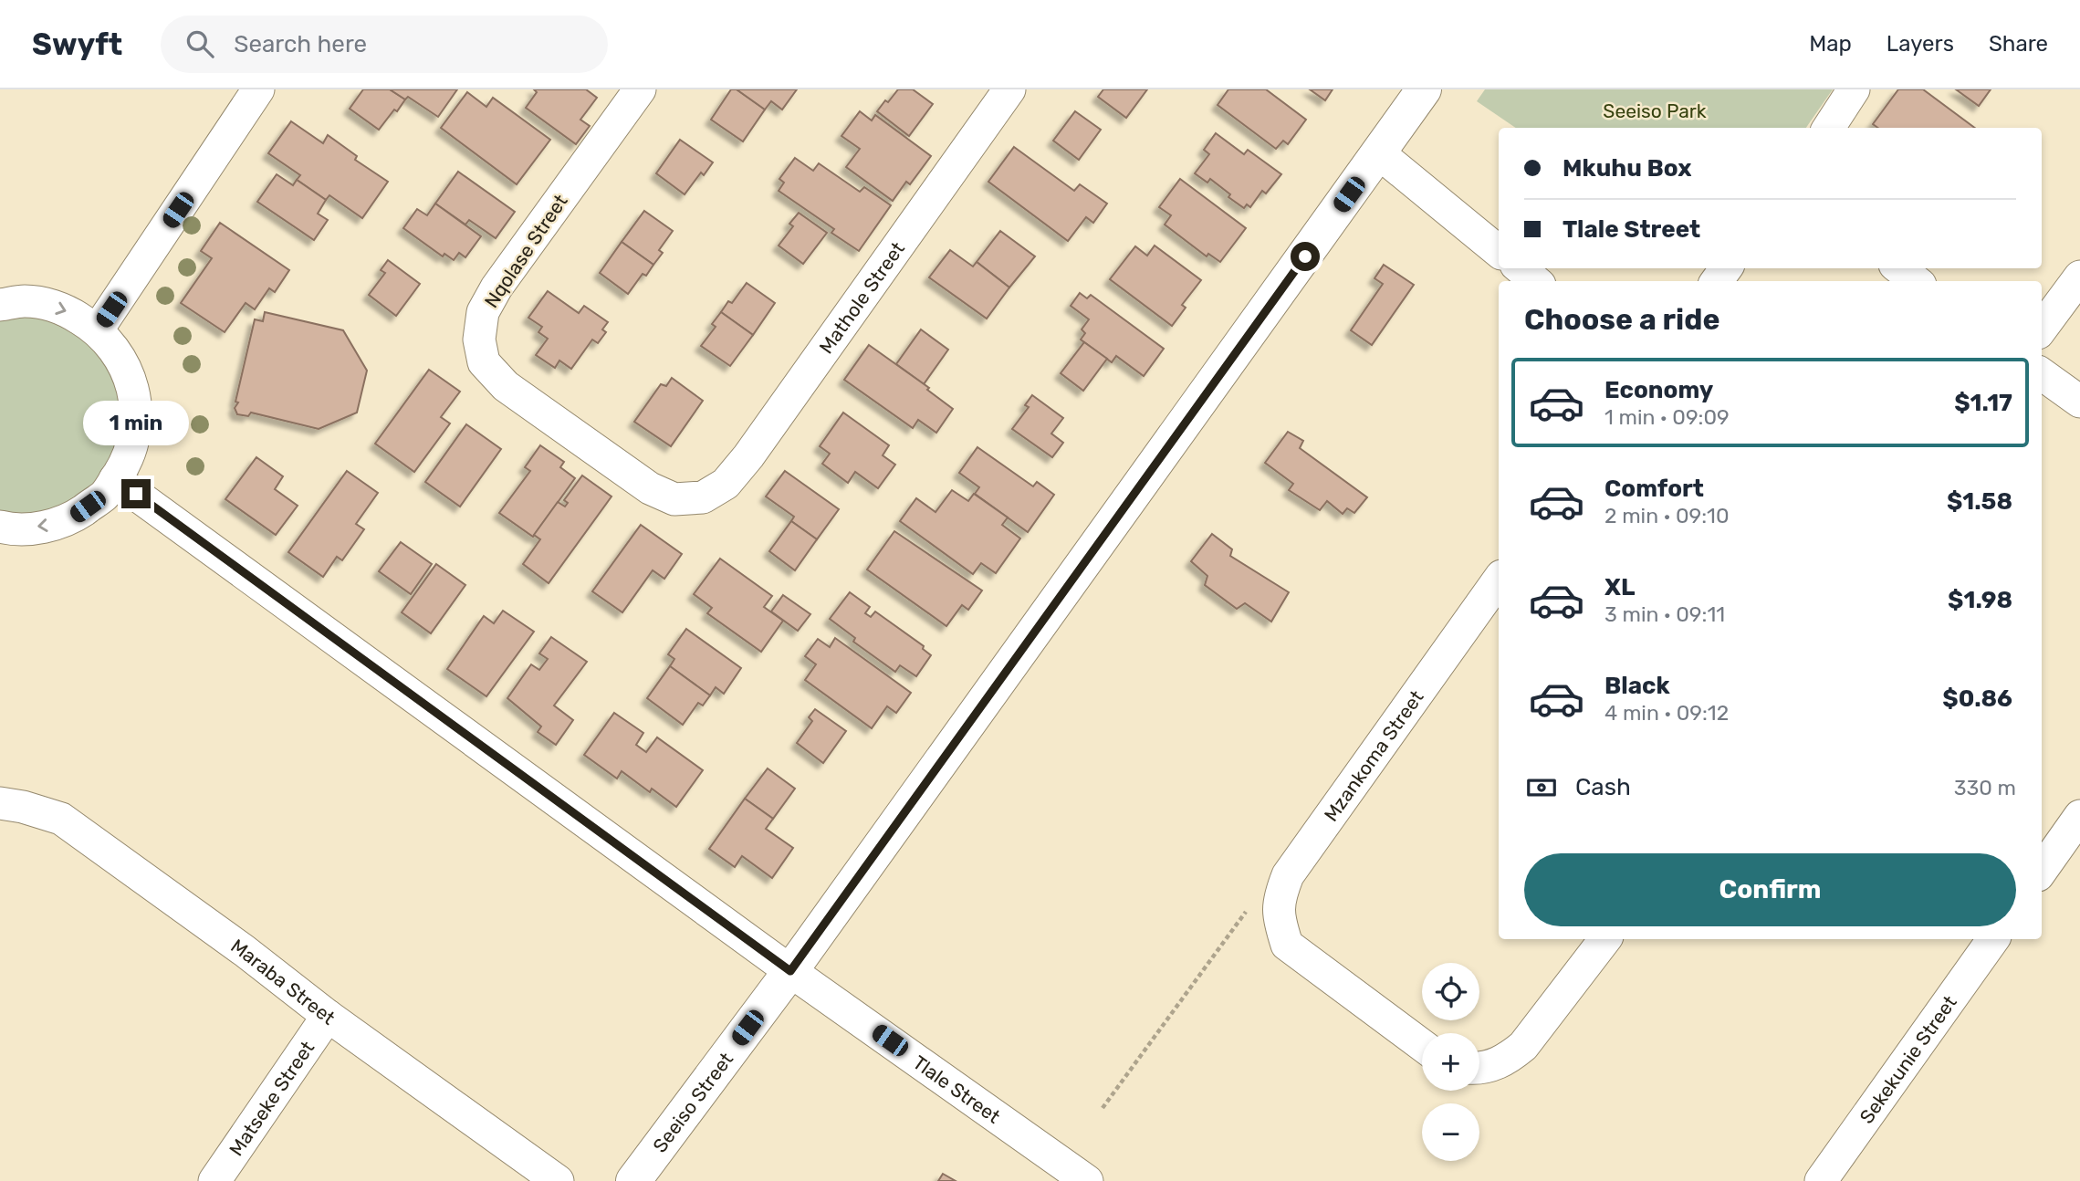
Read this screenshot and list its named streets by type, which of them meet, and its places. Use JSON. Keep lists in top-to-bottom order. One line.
{"streets":{"street":["Nqolase Street","Mathole Street","Mzankoma Street","Maraba Street","Sekekunie Street","Tlale Street","Matseke Street","Seeiso Street"]},"crossings":[["Nqolase Street","Mathole Street"],["Maraba Street","Matseke Street"],["Tlale Street","Seeiso Street"]],"parks":["Seeiso Park"],"page":{"header":"Swyft","search":"Search here","nav":["Map","Layers","Share"],"banner":["Mkuhu Box","Tlale Street"],"heading":"Choose a ride","list":[{"name":"Economy","note":"1 min · 09:09","value":"$1.17"},{"name":"Comfort","note":"2 min · 09:10","value":"$1.58"},{"name":"XL","note":"3 min · 09:11","value":"$1.98"},{"name":"Black","note":"4 min · 09:12","value":"$0.86"}],"bubble":"1 min","pay":["Cash","330 m"],"buttons":"Confirm","map_buttons":["+","−"]}}
